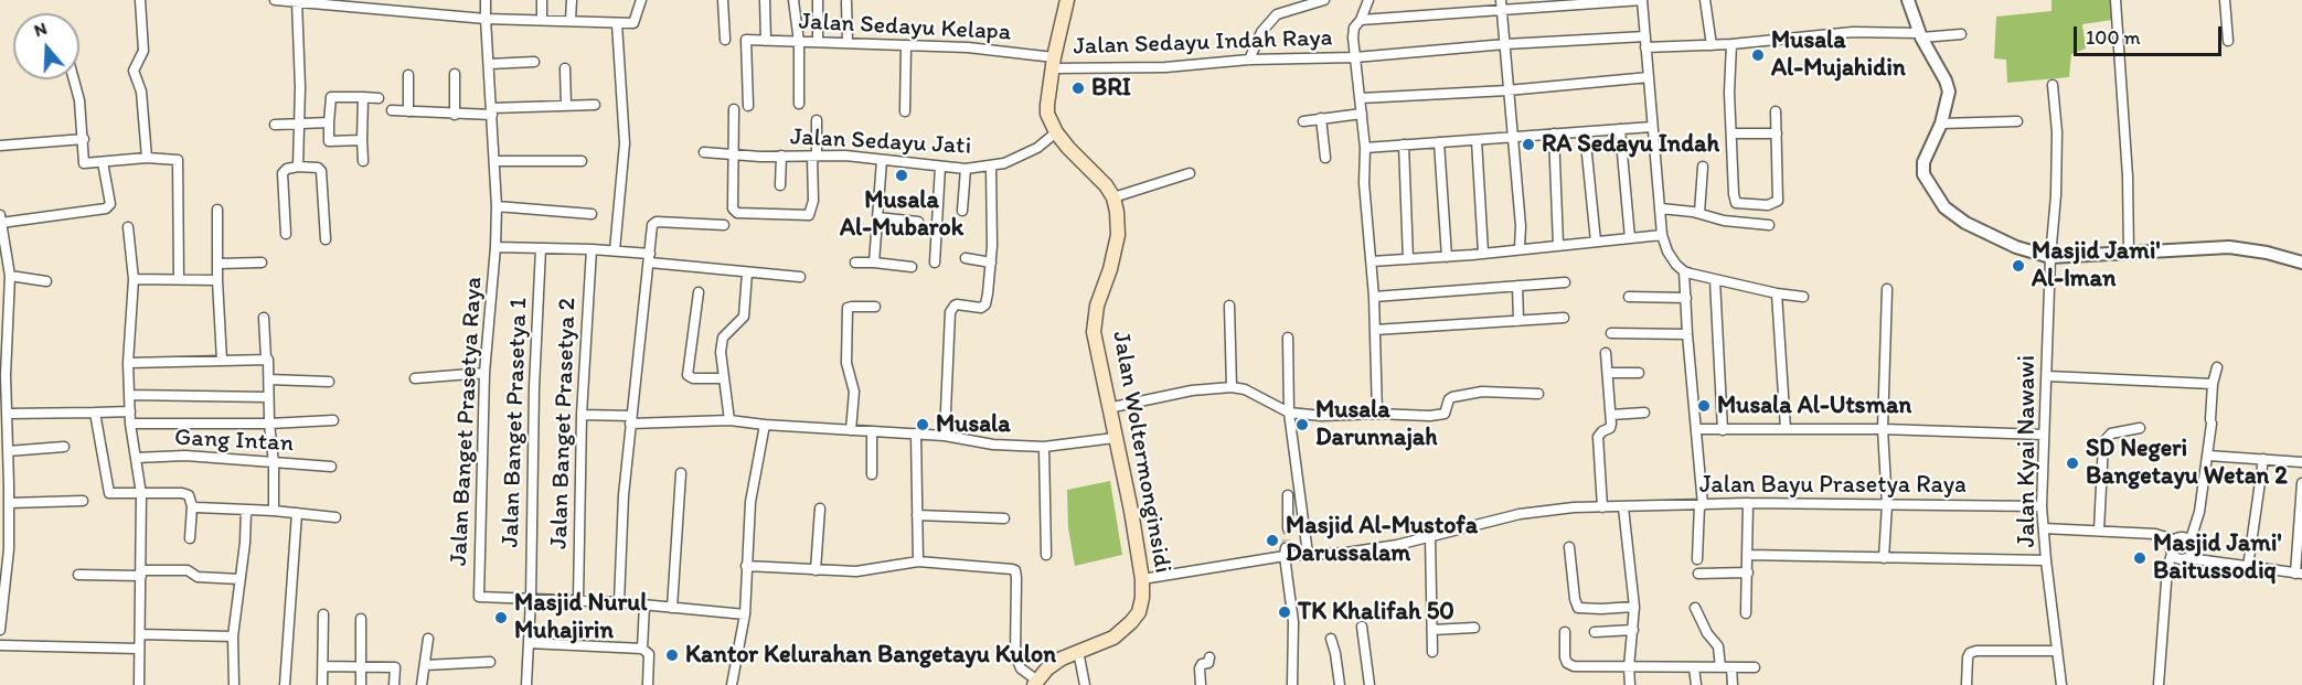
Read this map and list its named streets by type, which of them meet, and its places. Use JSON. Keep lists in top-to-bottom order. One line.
{"streets":{"main road":["Jalan Woltermonginsidi"],"street":["Jalan Sedayu Kelapa","Jalan Sedayu Indah Raya","Jalan Sedayu Jati","Jalan Banget Prasetya Raya","Jalan Banget Prasetya 1","Jalan Banget Prasetya 2","Gang Intan","Jalan Kyai Nawawi","Jalan Bayu Prasetya Raya"]},"crossings":[["Jalan Sedayu Kelapa","Jalan Sedayu Indah Raya"],["Jalan Sedayu Kelapa","Jalan Woltermonginsidi"],["Jalan Sedayu Indah Raya","Jalan Woltermonginsidi"],["Jalan Sedayu Jati","Jalan Woltermonginsidi"],["Jalan Banget Prasetya Raya","Jalan Banget Prasetya 1"],["Jalan Kyai Nawawi","Jalan Bayu Prasetya Raya"],["Jalan Woltermonginsidi","Jalan Bayu Prasetya Raya"]],"places":["Musala Al-Mujahidin","BRI","RA Sedayu Indah","Musala Al-Mubarok","Masjid Jami' Al-Iman","Musala Al-Utsman","Musala","Musala Darunnajah","SD Negeri Bangetayu Wetan 2","Masjid Al-Mustofa Darussalam","Masjid Jami' Baitussodiq","TK Khalifah 50","Masjid Nurul Muhajirin","Kantor Kelurahan Bangetayu Kulon"],"scale_bar":"100 m","north":"top"}
